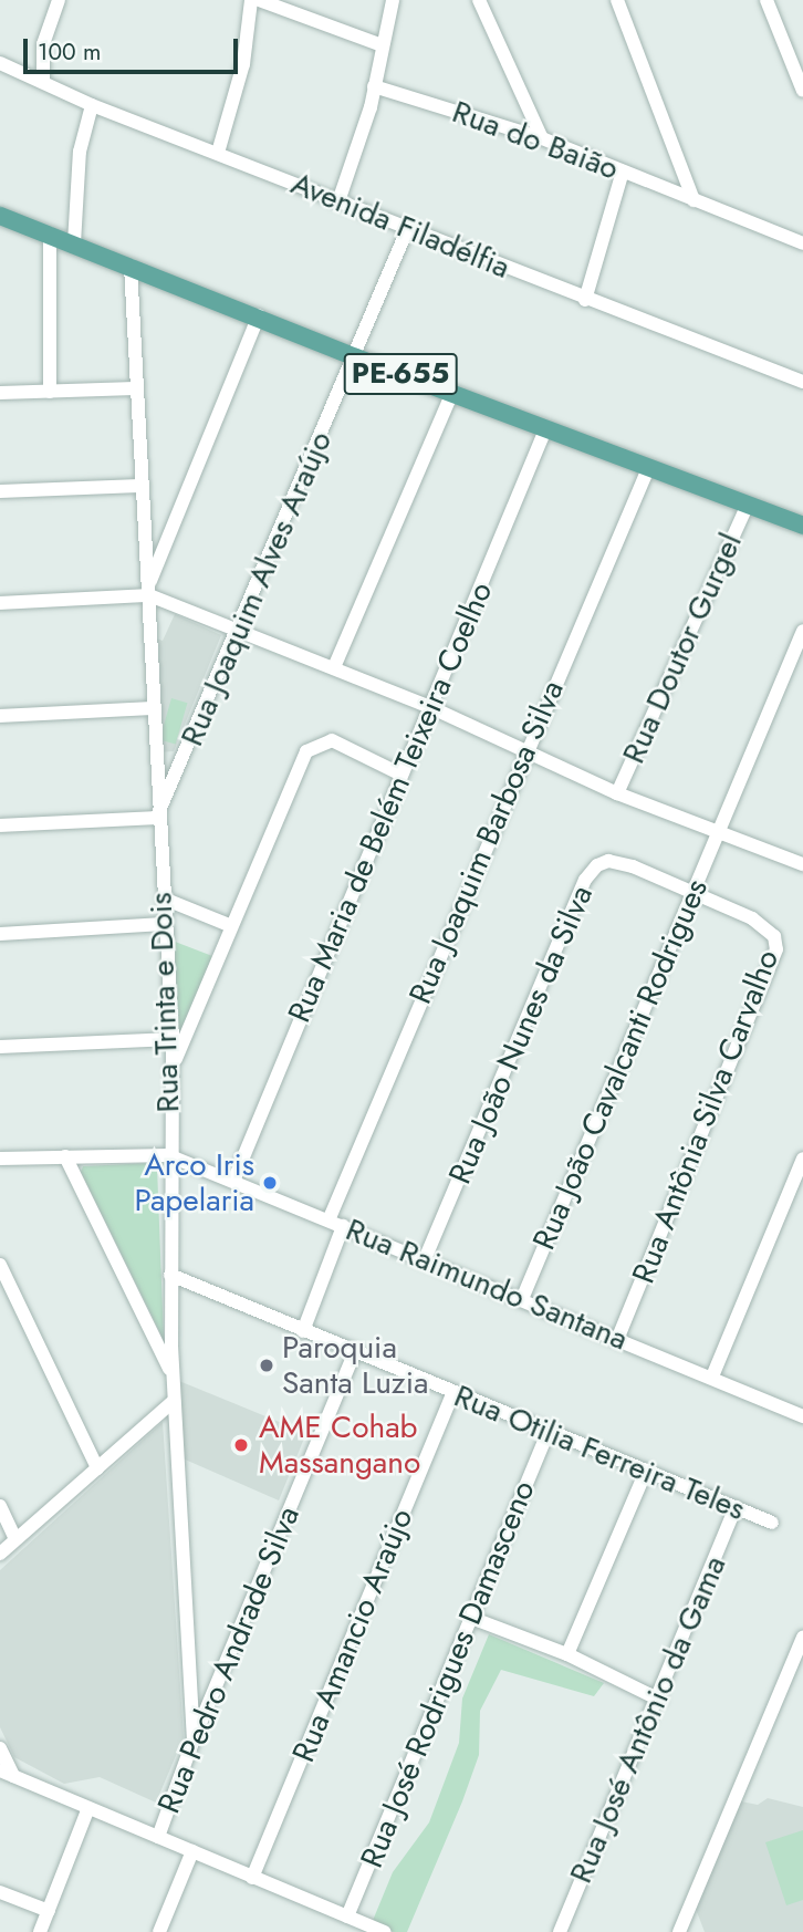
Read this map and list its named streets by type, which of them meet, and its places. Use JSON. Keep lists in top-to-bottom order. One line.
{"streets":{"main road":["PE-655"],"street":["Rua do Baião","Avenida Filadélfia","Rua Joaquim Alves Araújo","Rua Doutor Gurgel","Rua Maria de Belém Teixeira Coelho","Rua Joaquim Barbosa Silva","Rua Trinta e Dois","Rua João Nunes da Silva","Rua João Cavalcanti Rodrigues","Rua Antônia Silva Carvalho","Rua Raimundo Santana","Rua Otilia Ferreira Teles","Rua Amancio Araújo","Rua Pedro Andrade Silva","Rua José Rodrigues Damasceno","Rua José Antônio da Gama"]},"crossings":[["Avenida Filadélfia","Rua Joaquim Alves Araújo"],["PE-655","Rua Joaquim Alves Araújo"],["PE-655","Rua Doutor Gurgel"],["PE-655","Rua Maria de Belém Teixeira Coelho"],["PE-655","Rua Joaquim Barbosa Silva"],["PE-655","Rua Trinta e Dois"],["Rua Joaquim Alves Araújo","Rua Trinta e Dois"],["Rua Maria de Belém Teixeira Coelho","Rua Raimundo Santana"],["Rua Joaquim Barbosa Silva","Rua Raimundo Santana"],["Rua Joaquim Barbosa Silva","Rua Otilia Ferreira Teles"],["Rua Trinta e Dois","Rua Raimundo Santana"],["Rua Trinta e Dois","Rua Otilia Ferreira Teles"],["Rua Trinta e Dois","Rua Pedro Andrade Silva"],["Rua João Nunes da Silva","Rua João Cavalcanti Rodrigues"],["Rua João Nunes da Silva","Rua Antônia Silva Carvalho"],["Rua João Nunes da Silva","Rua Raimundo Santana"],["Rua João Cavalcanti Rodrigues","Rua Antônia Silva Carvalho"],["Rua João Cavalcanti Rodrigues","Rua Raimundo Santana"],["Rua Antônia Silva Carvalho","Rua Raimundo Santana"],["Rua Otilia Ferreira Teles","Rua Amancio Araújo"],["Rua Otilia Ferreira Teles","Rua Pedro Andrade Silva"],["Rua Otilia Ferreira Teles","Rua José Rodrigues Damasceno"],["Rua Otilia Ferreira Teles","Rua José Antônio da Gama"]],"places":["Arco Iris Papelaria","Paroquia Santa Luzia","AME Cohab Massangano"],"scale_bar":"100 m"}
